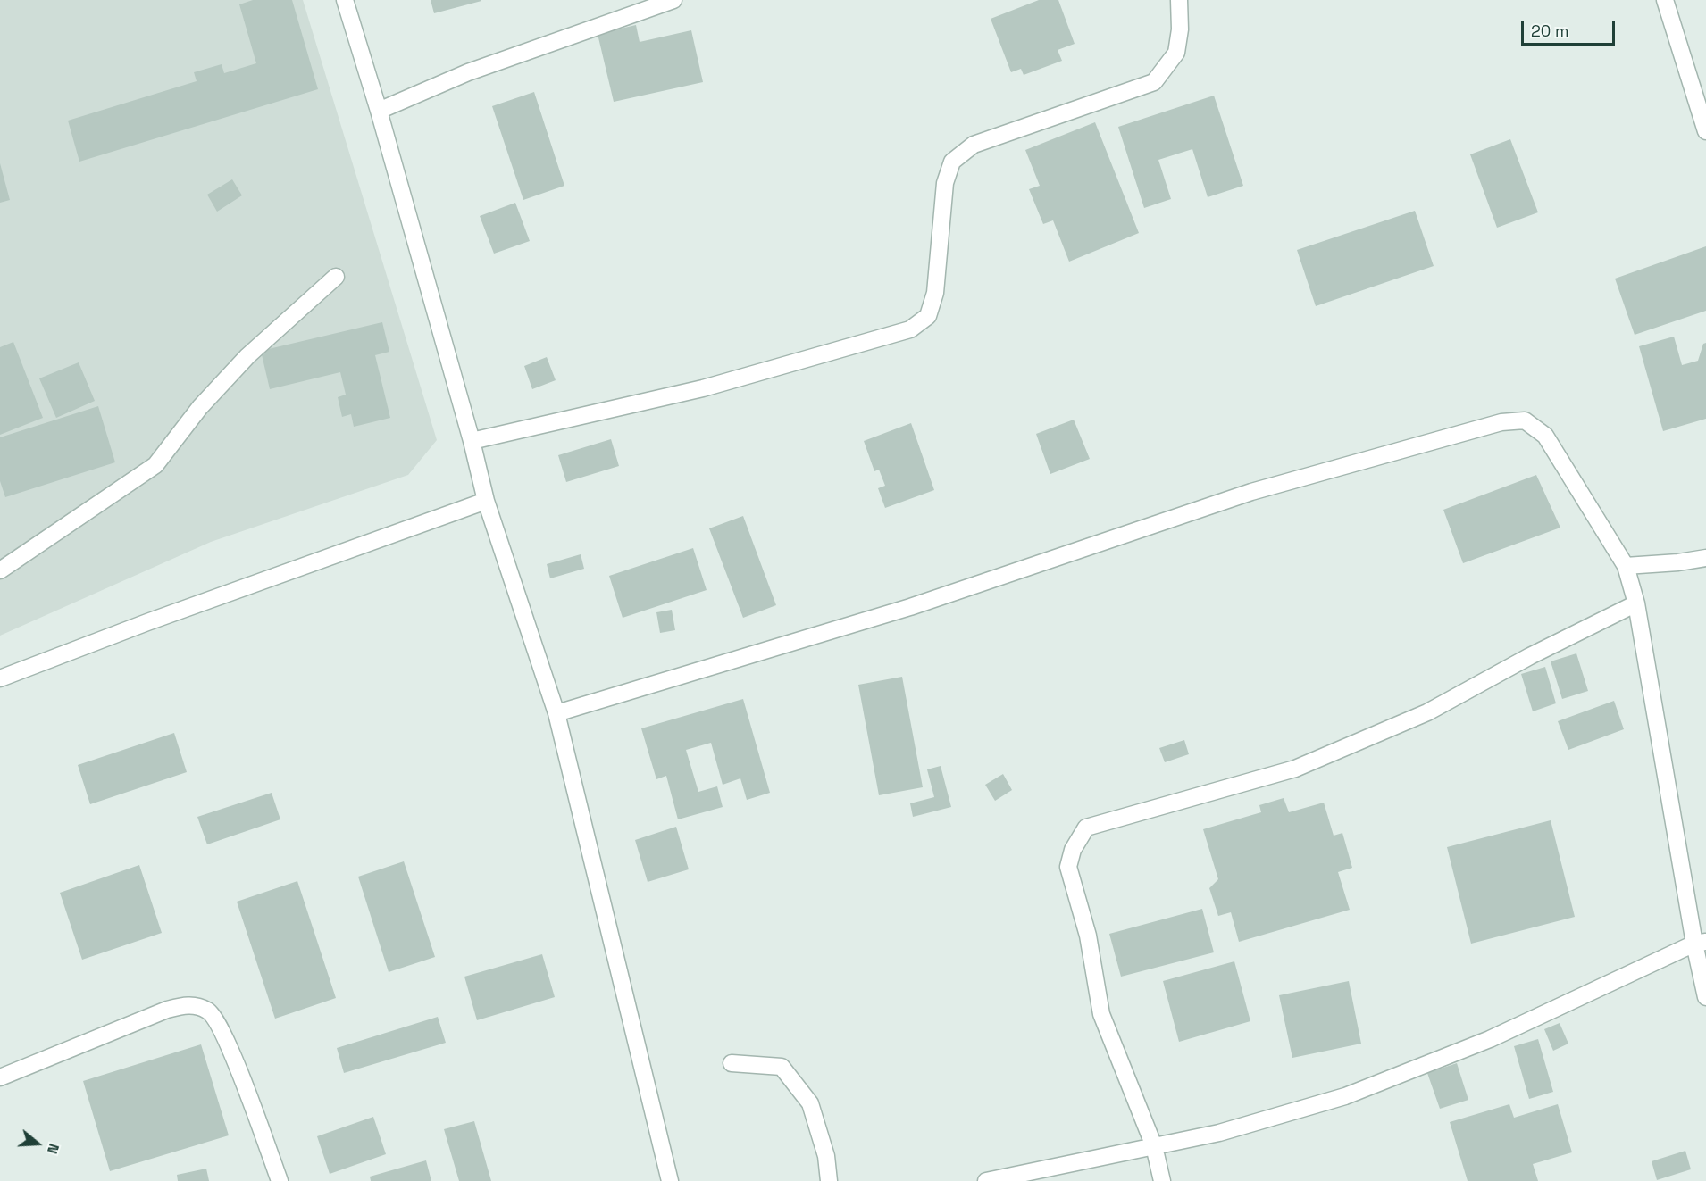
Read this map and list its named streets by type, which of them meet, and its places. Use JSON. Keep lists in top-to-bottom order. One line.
{"scale_bar":"20 m","north":"right"}
